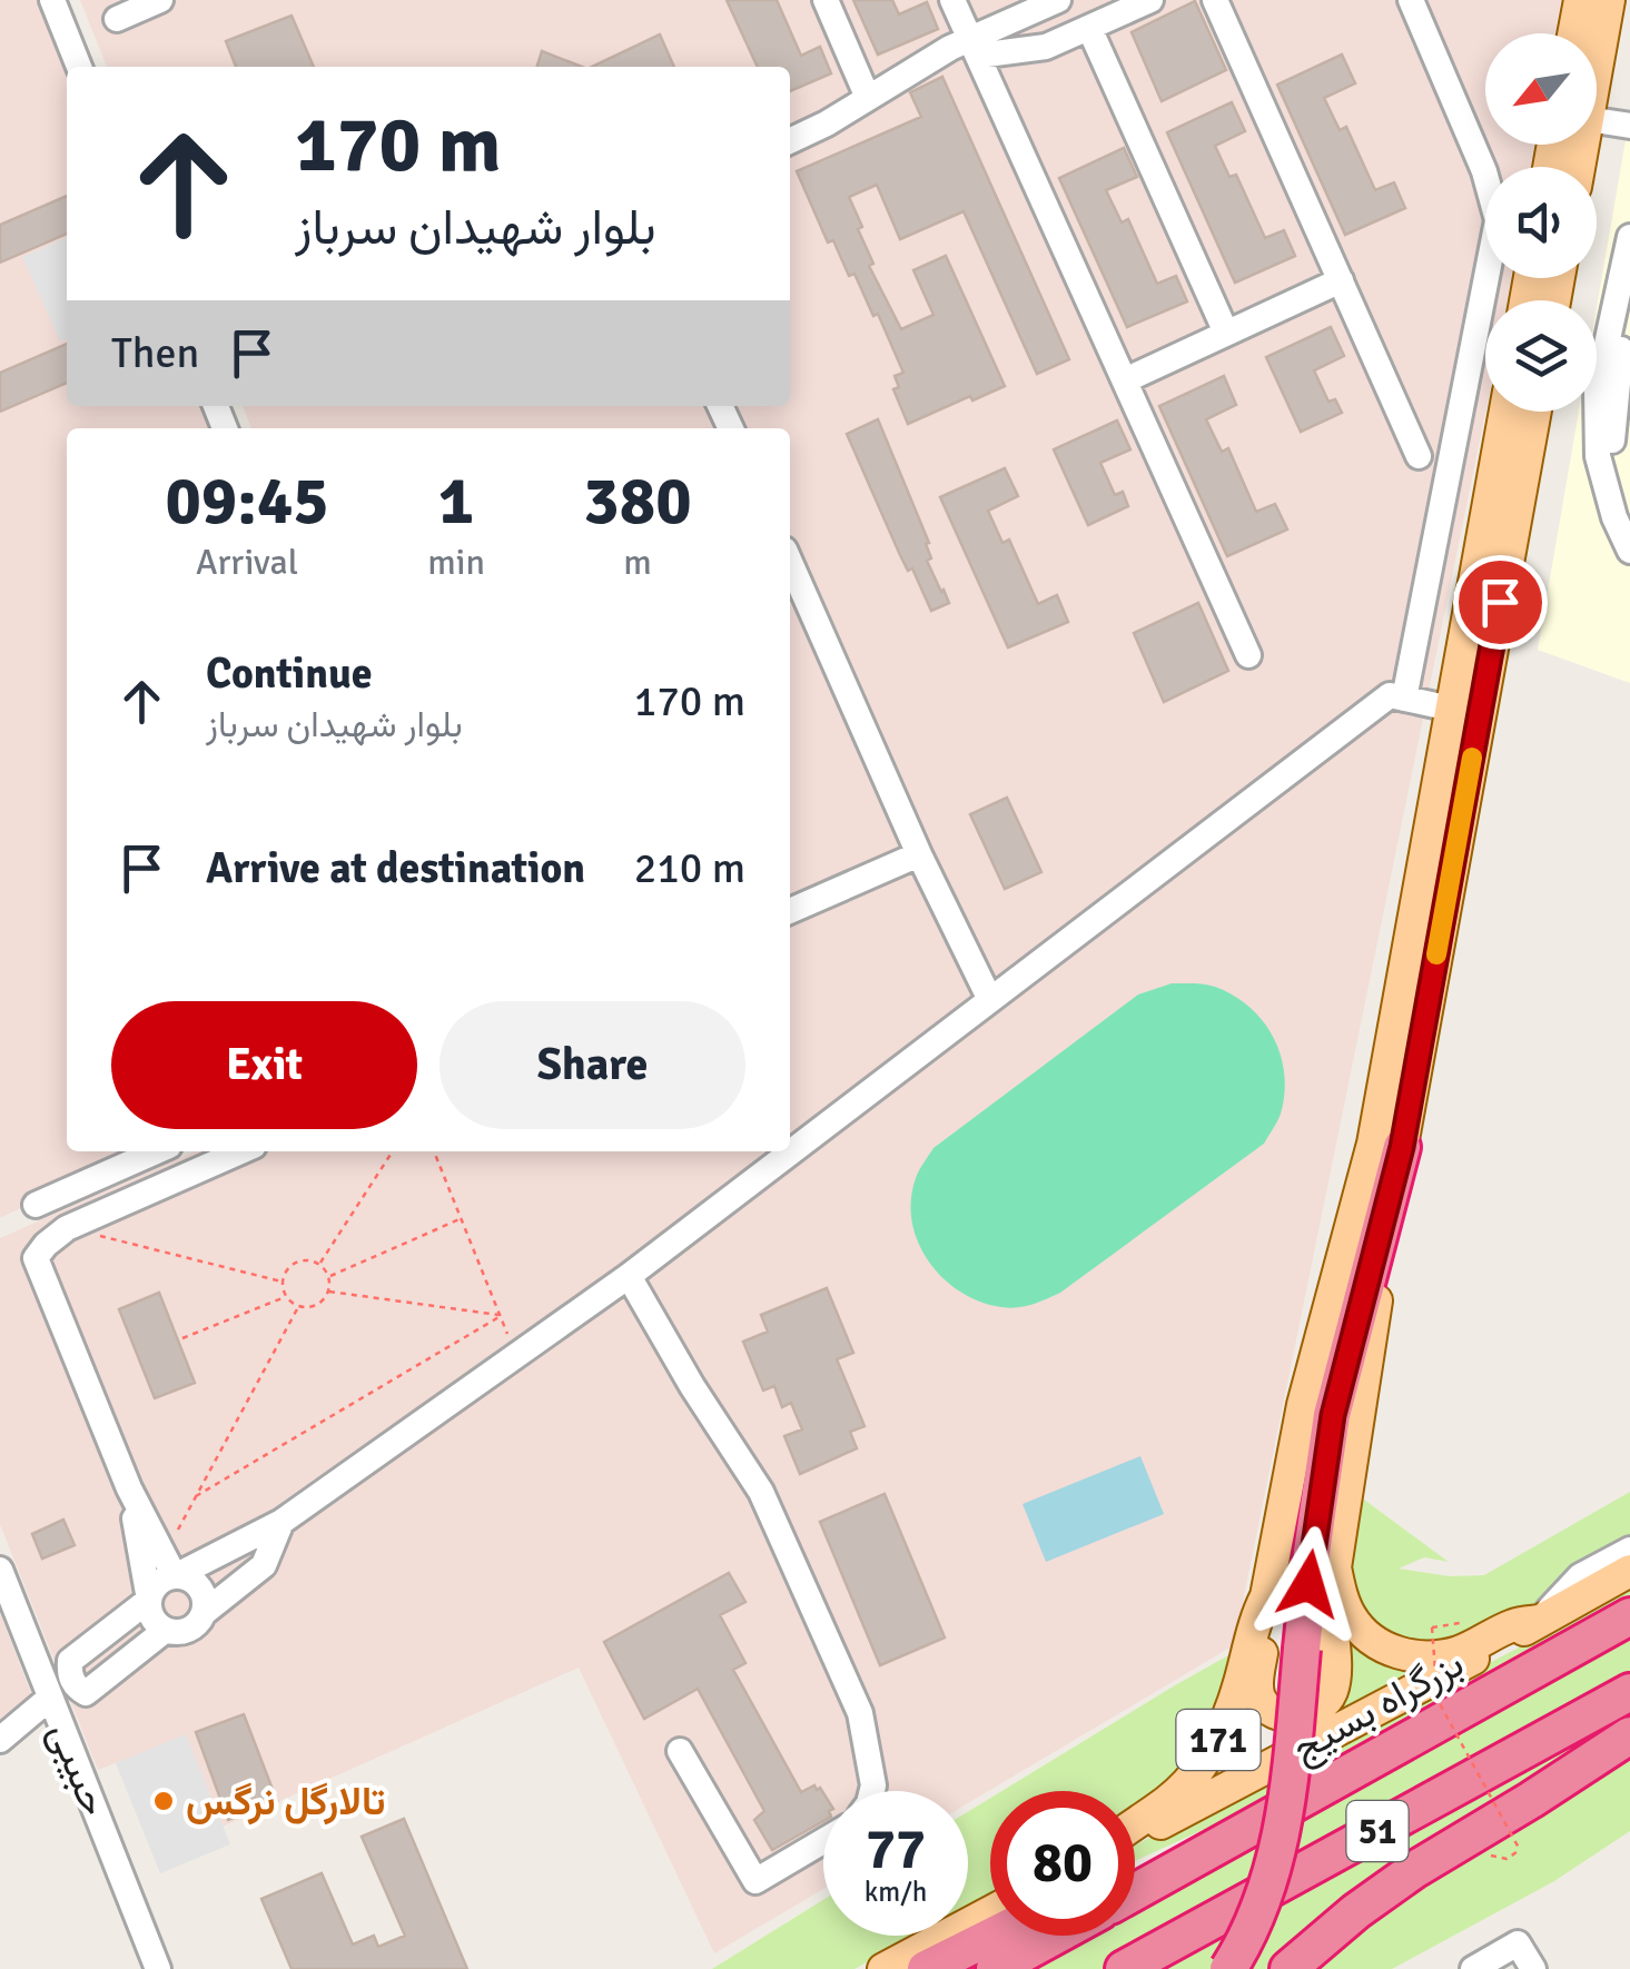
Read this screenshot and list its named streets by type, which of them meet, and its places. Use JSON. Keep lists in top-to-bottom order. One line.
{"streets":{"highway":["بزرگراه بسیج","51"],"main road":["171"],"street":["حبیبی"]},"places":["تالارگل نرگس"],"north":"bottom left","page":{"turn":["170 m","بلوار شهیدان سرباز"],"then":"Then","eta":["09:45","Arrival","1","min","380","m"],"list":[{"name":"Continue","note":"بلوار شهیدان سرباز","value":"170 m"},{"name":"Arrive at destination","value":"210 m"}],"buttons":["Exit","Share"],"speed":"77 km/h","limit":"80"}}
